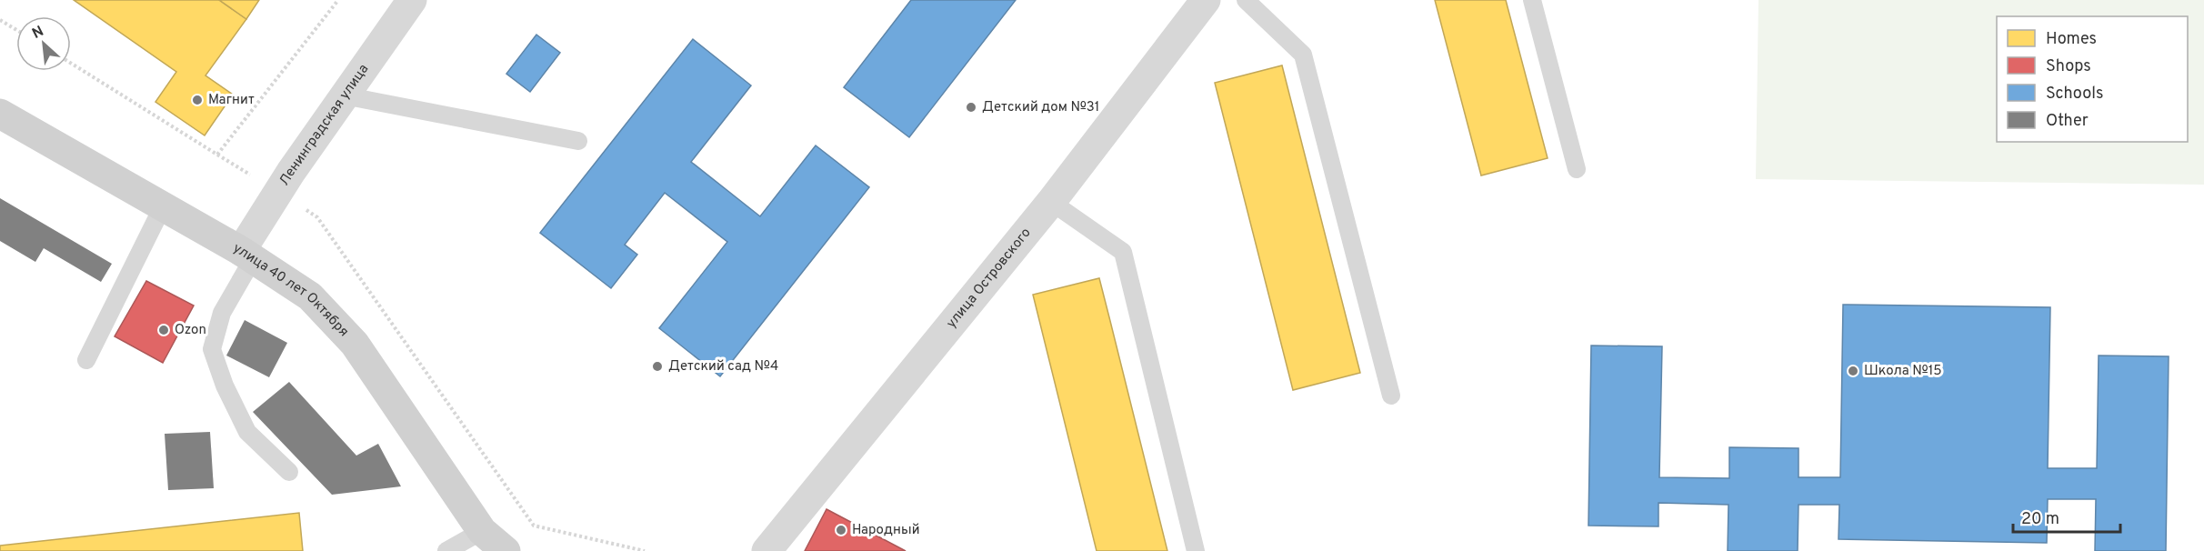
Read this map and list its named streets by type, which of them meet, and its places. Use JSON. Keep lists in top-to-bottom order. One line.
{"streets":{"main road":["улица 40 лет Октября"],"street":["Ленинградская улица","улица Островского"]},"crossings":[["Ленинградская улица","улица 40 лет Октября"]],"places":["Магнит","Детский дом №31","Ozon","Детский сад №4","Школа №15","Народный"],"legend":["Homes","Shops","Schools","Other"],"scale_bar":"20 m","north":"top left"}
